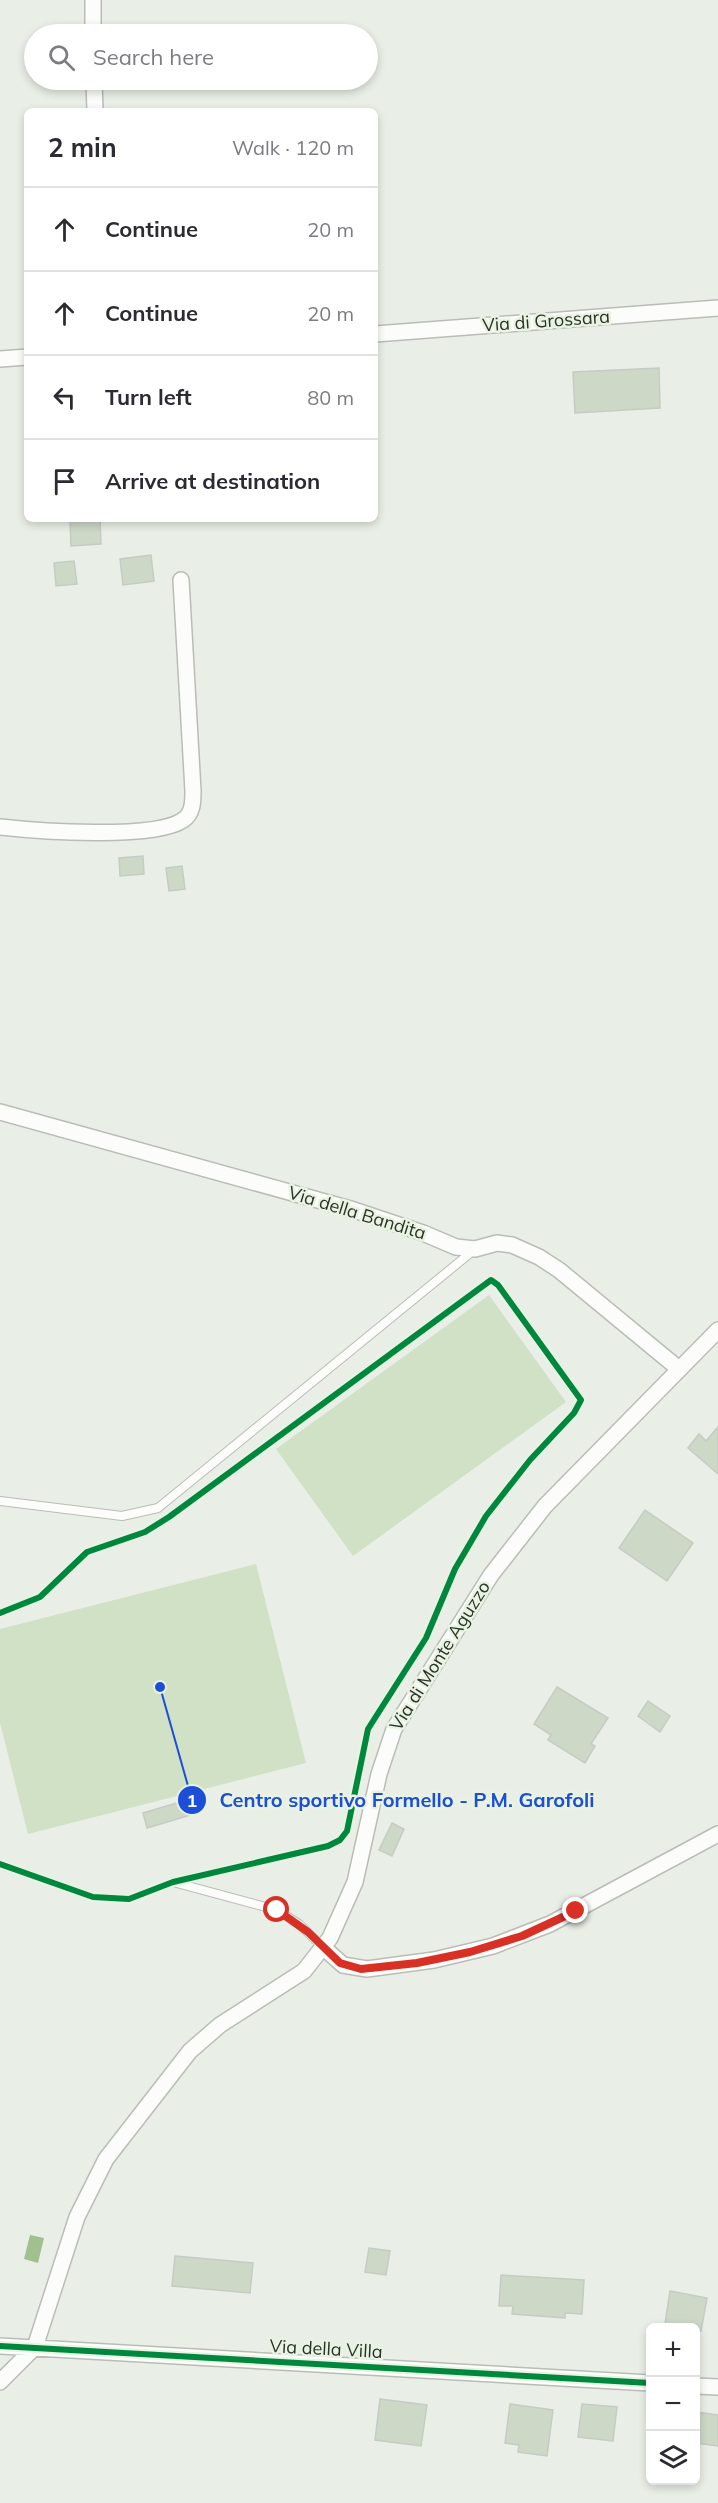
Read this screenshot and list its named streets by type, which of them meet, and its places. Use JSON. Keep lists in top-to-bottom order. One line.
{"streets":{"street":["Via di Grossara","Via della Bandita","Via di Monte Aguzzo","Via della Villa"]},"crossings":[["Via della Bandita","Via di Monte Aguzzo"],["Via di Monte Aguzzo","Via della Villa"]],"places":["Centro sportivo Formello - P.M. Garofoli"],"page":{"search":"Search here","heading":["2 min","Walk · 120 m"],"list":[["Continue","20 m"],["Continue","20 m"],["Turn left","80 m"],"Arrive at destination"],"map_buttons":["+","−"]}}
